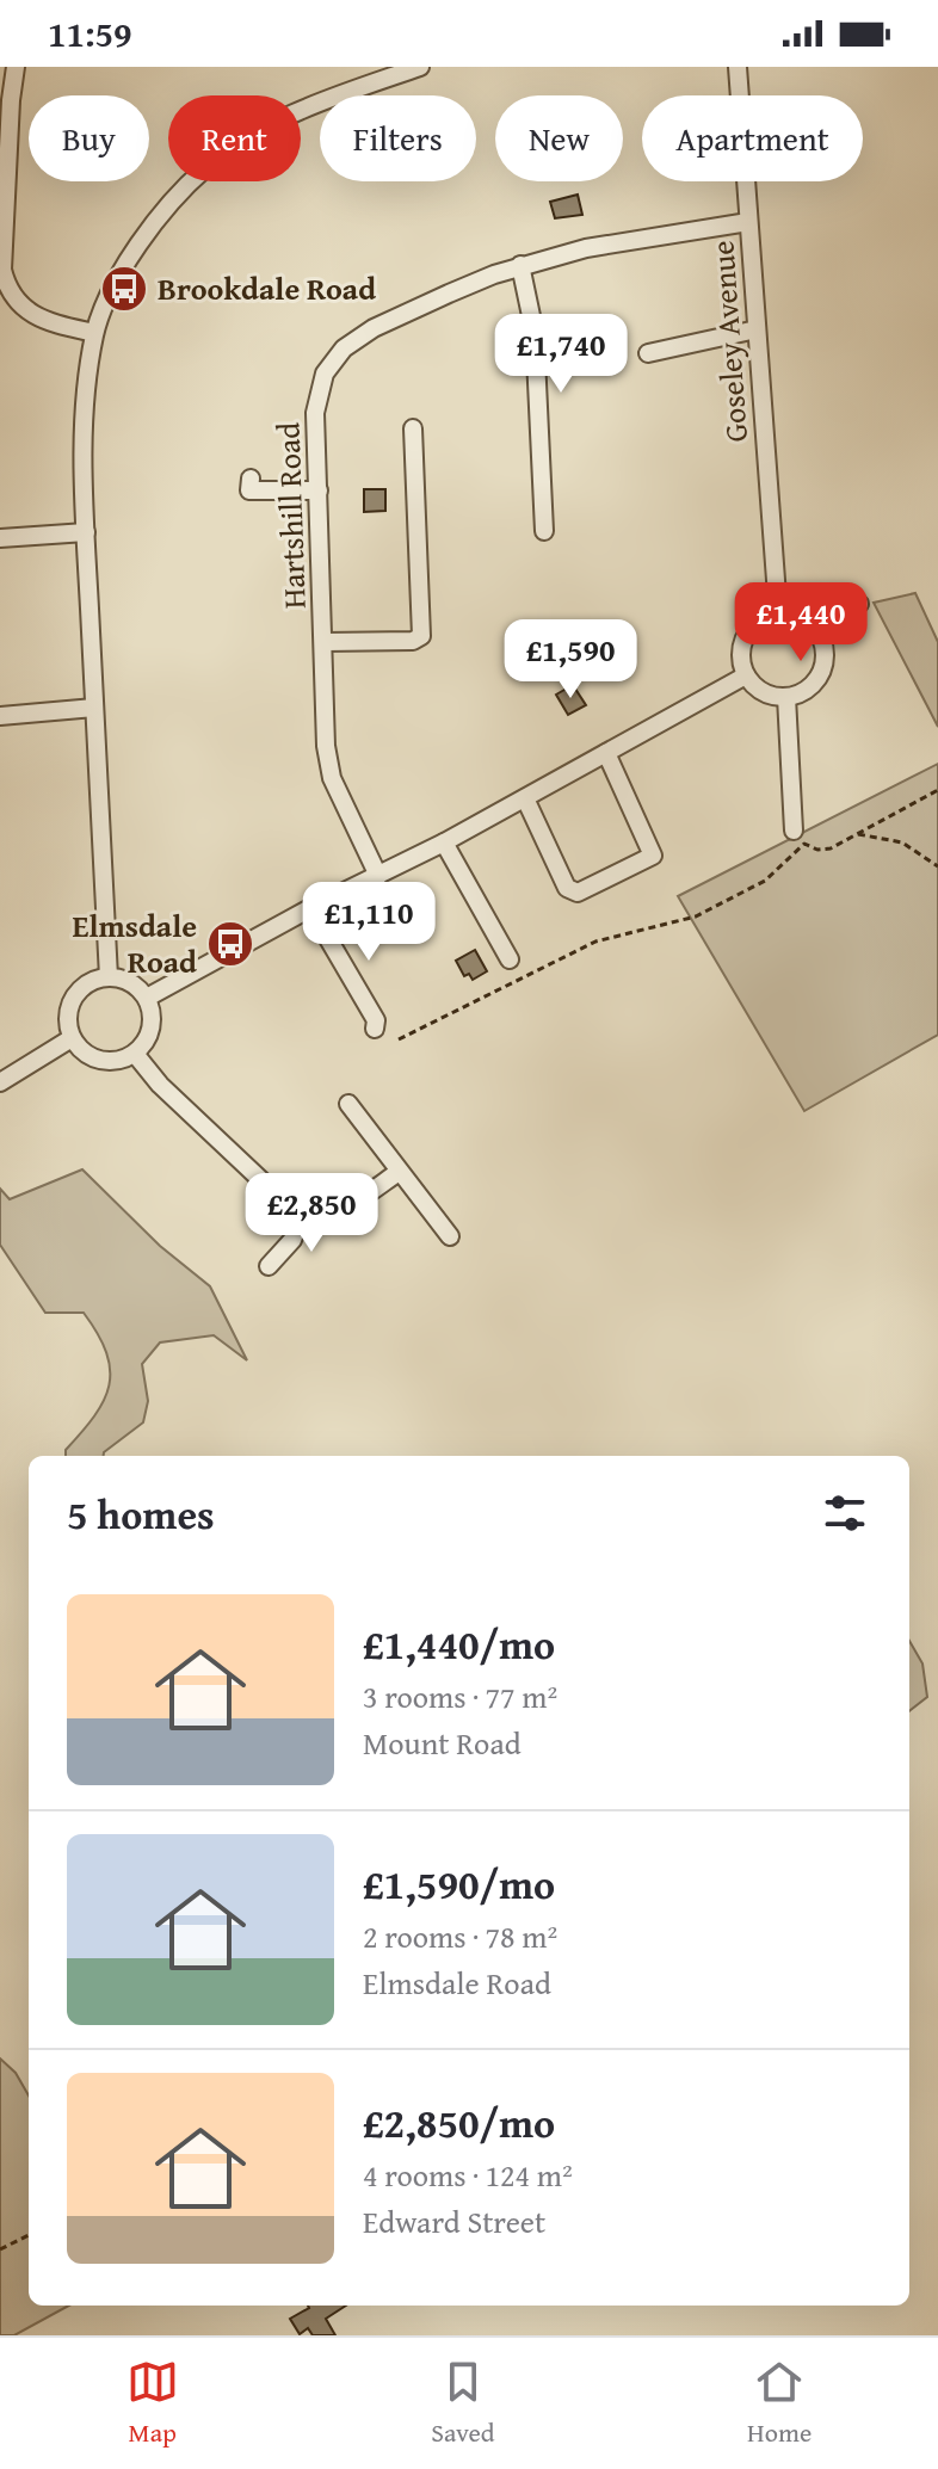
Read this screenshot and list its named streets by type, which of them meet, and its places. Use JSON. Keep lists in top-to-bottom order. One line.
{"streets":{"street":["Goseley Avenue","Hartshill Road"]},"crossings":[["Goseley Avenue","Hartshill Road"]],"places":{"bus stop":["Brookdale Road","Elmsdale Road"]},"page":{"status":"11:59","chip":["Buy","Rent","Filters","New","Apartment"],"price":["£1,740","£1,440","£1,590","£1,110","£2,850"],"heading":"5 homes","list":[{"name":"£1,440/mo","note":"3 rooms · 77 m² · Mount Road"},{"name":"£1,590/mo","note":"2 rooms · 78 m² · Elmsdale Road"},{"name":"£2,850/mo","note":"4 rooms · 124 m² · Edward Street"}],"tabs":["Map","Saved","Home"]}}
